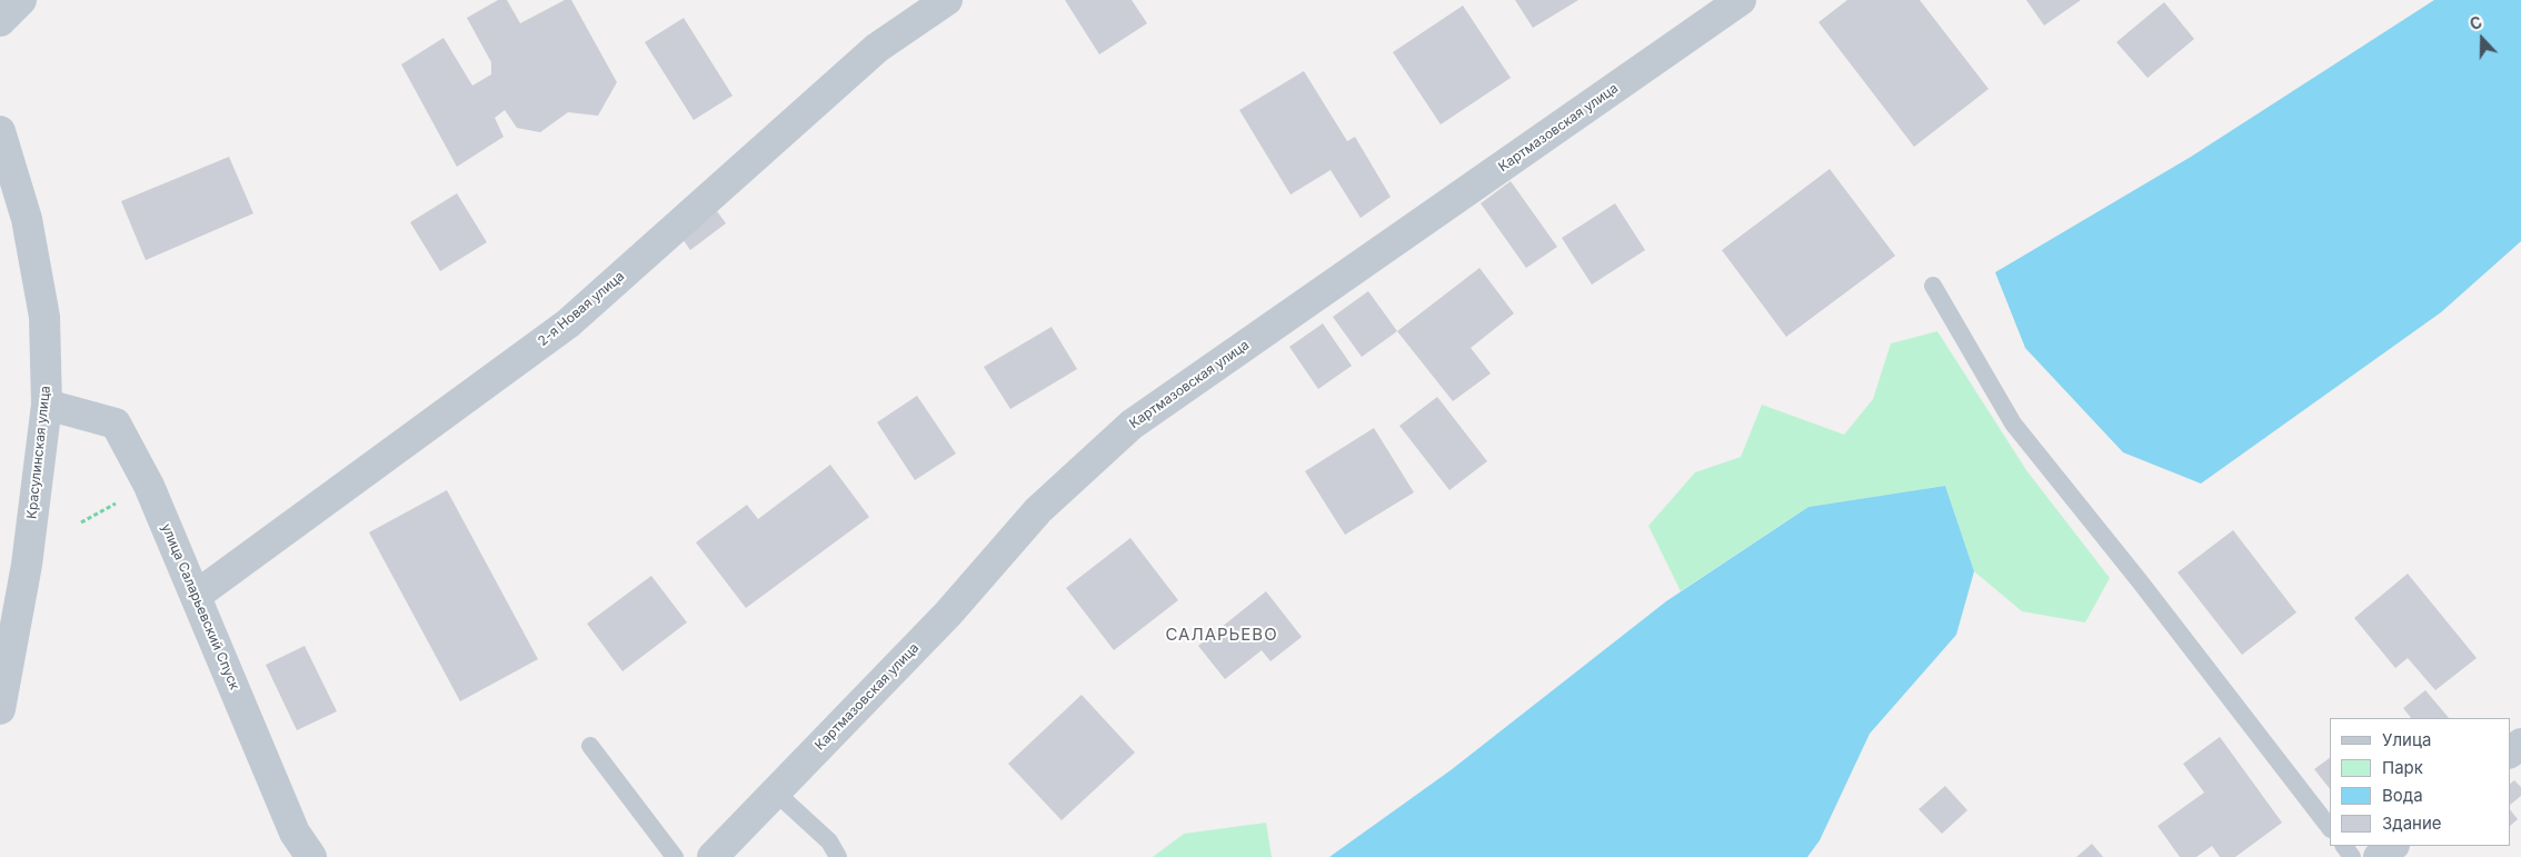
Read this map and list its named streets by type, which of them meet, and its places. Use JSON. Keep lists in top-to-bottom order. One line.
{"streets":{"street":["Картмазовская улица","2-я Новая улица","Красулинская улица","улица Саларьевский Спуск"]},"crossings":[["2-я Новая улица","улица Саларьевский Спуск"],["Красулинская улица","улица Саларьевский Спуск"]],"districts":["САЛАРЬЕВО"],"legend":["Улица","Парк","Вода","Здание"],"north":"top"}
